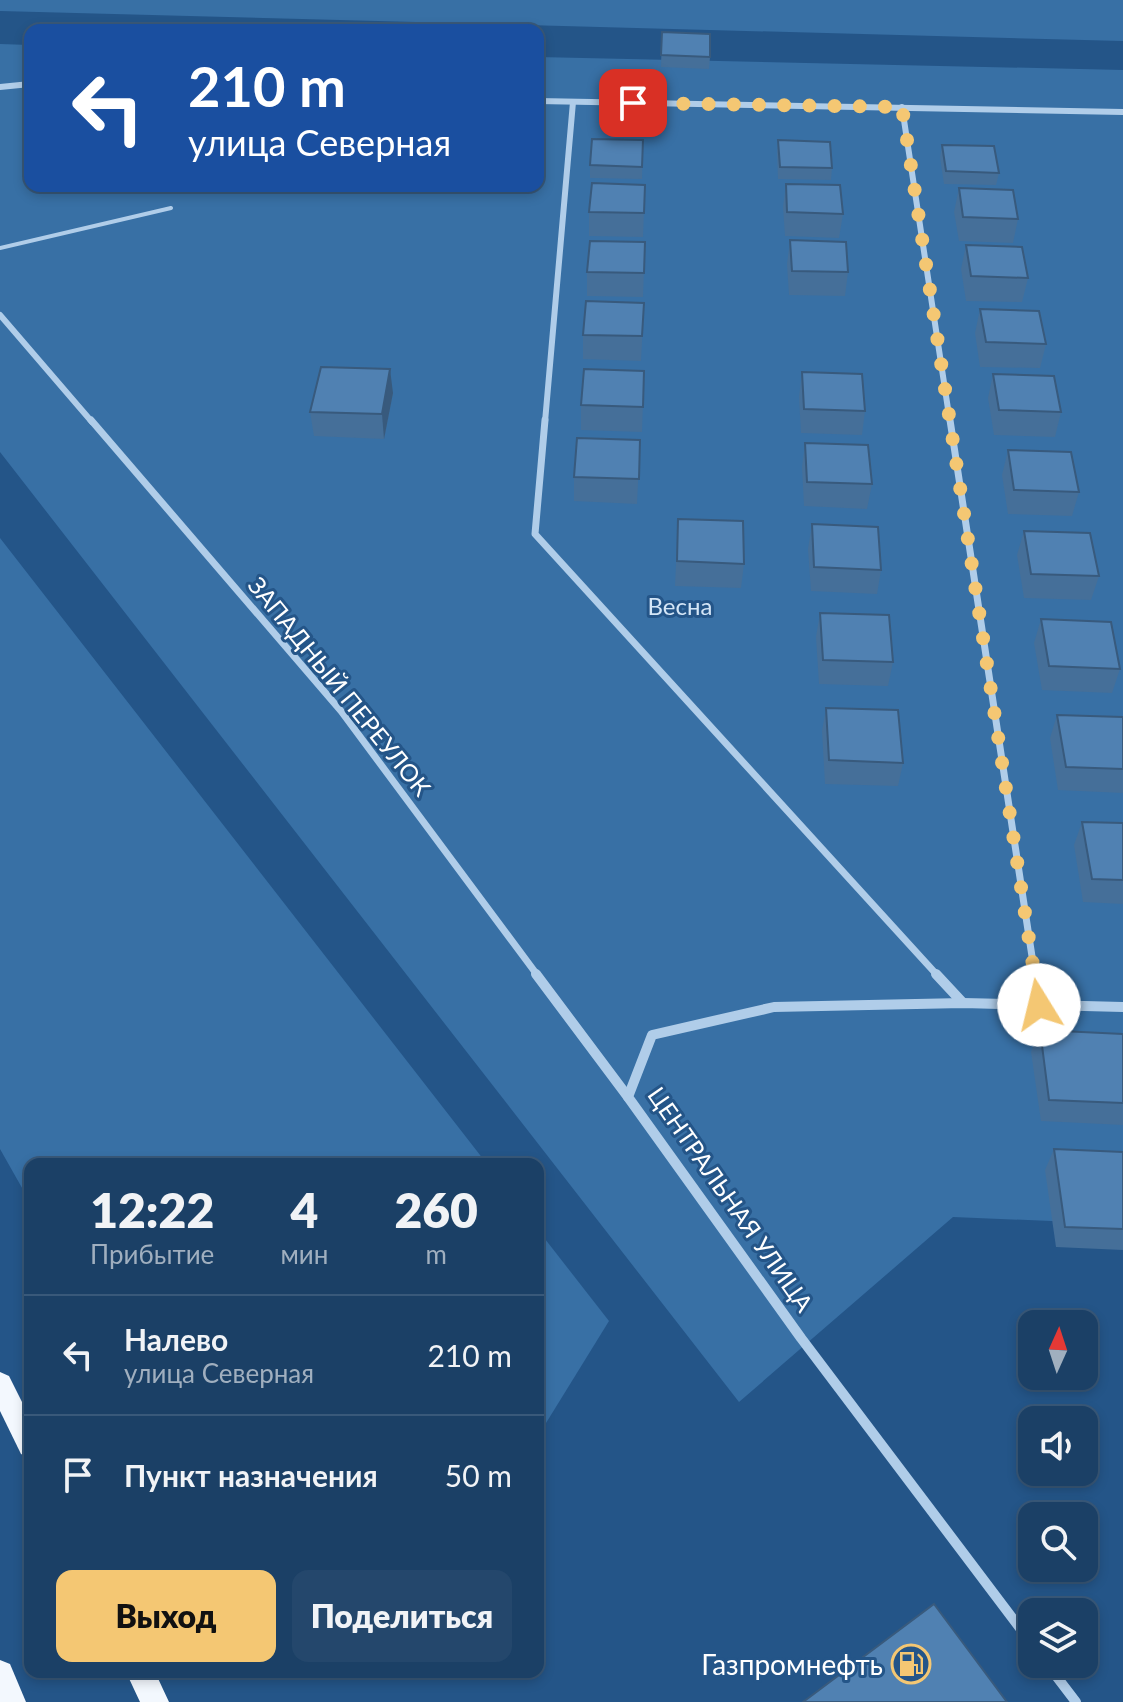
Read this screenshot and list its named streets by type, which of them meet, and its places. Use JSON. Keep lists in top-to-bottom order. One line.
{"streets":{"street":["ЗАПАДНЫЙ ПЕРЕУЛОК","ЦЕНТРАЛЬНАЯ УЛИЦА"]},"crossings":[["ЗАПАДНЫЙ ПЕРЕУЛОК","ЦЕНТРАЛЬНАЯ УЛИЦА"]],"parks":["Весна"],"places":{"fuel station":["Газпромнефть"]},"north":"top","page":{"turn":["210 m","улица Северная"],"eta":["12:22","Прибытие","4","мин","260","m"],"list":[{"name":"Налево","note":"улица Северная","value":"210 m"},{"name":"Пункт назначения","value":"50 m"}],"buttons":["Выход","Поделиться"]}}
